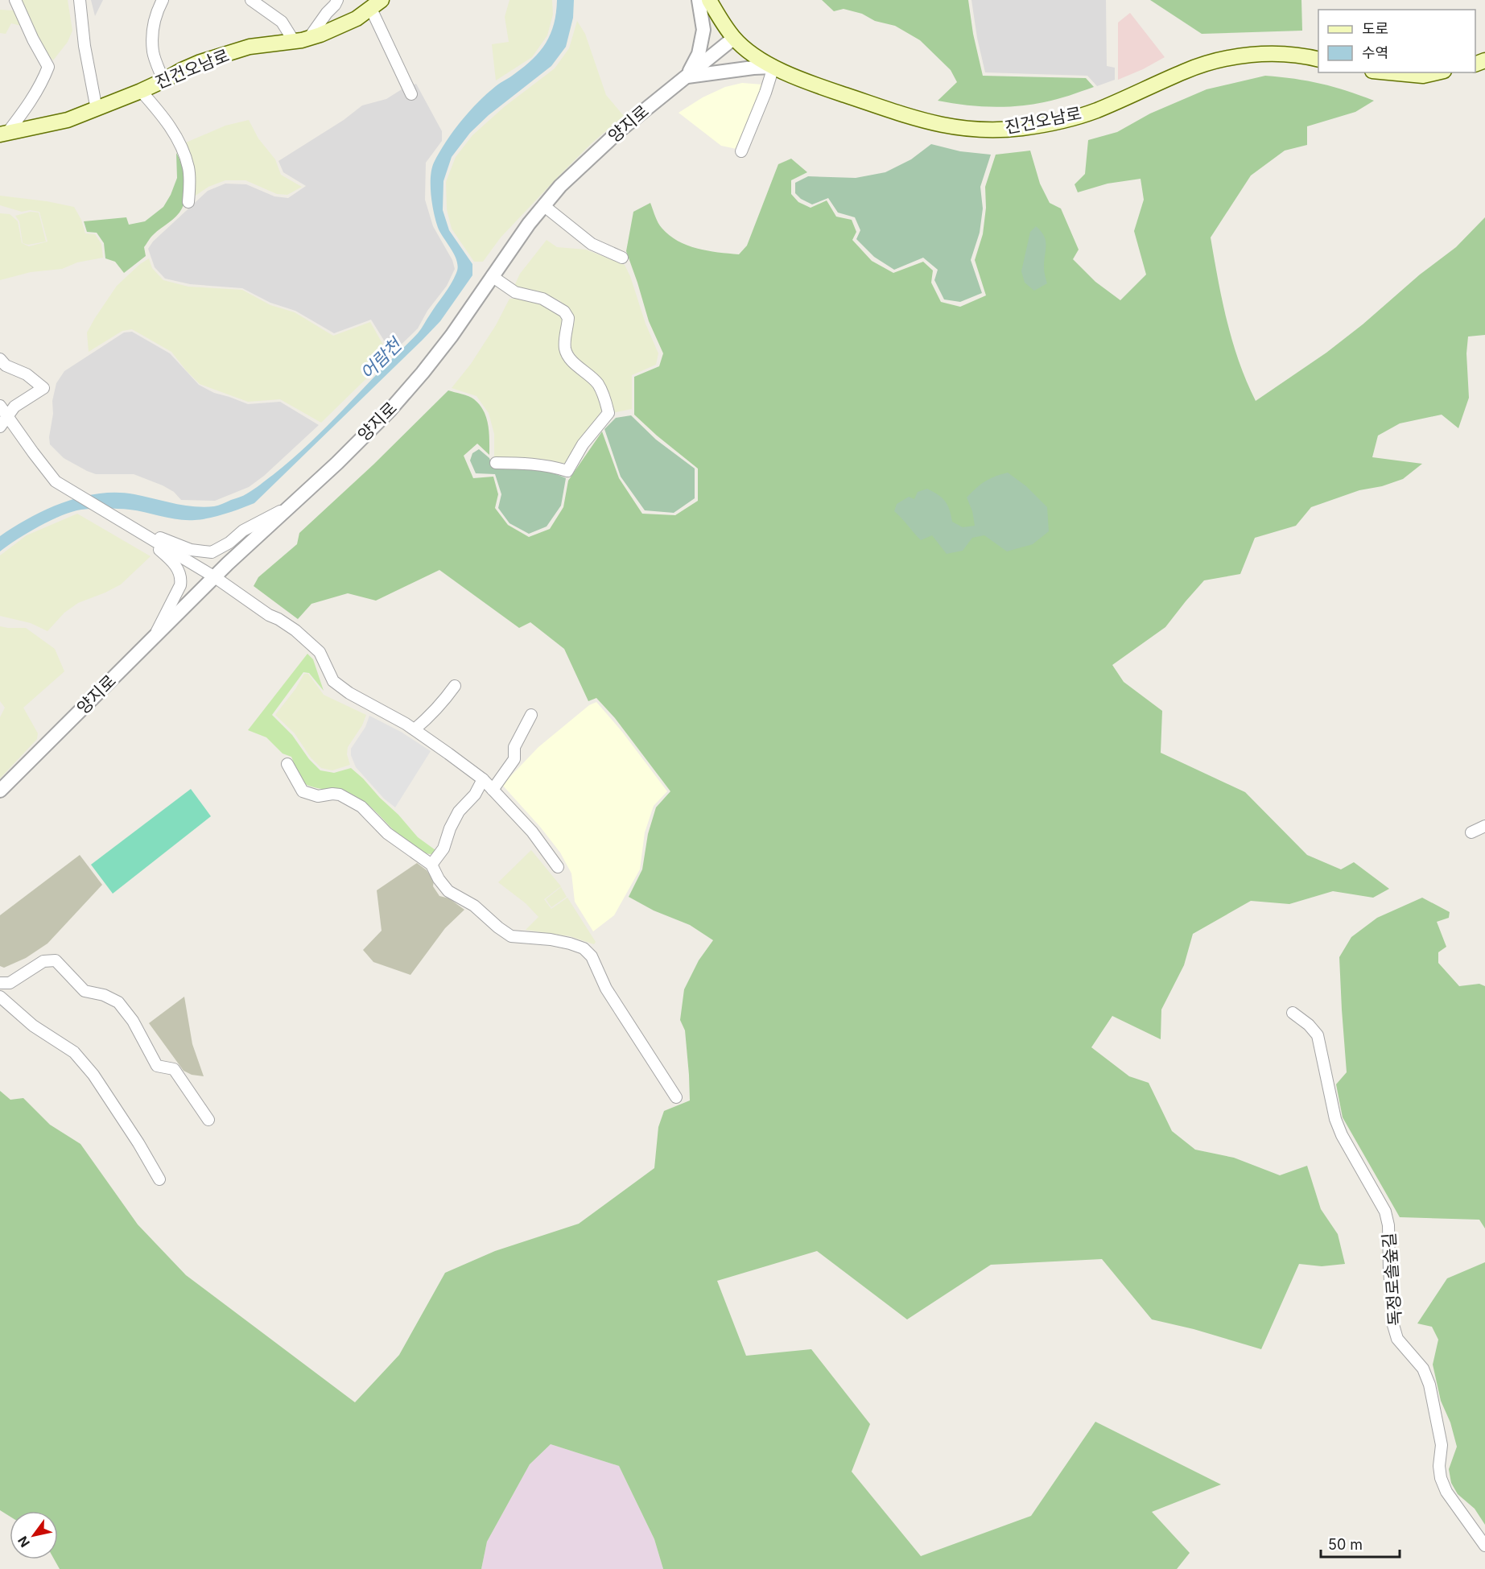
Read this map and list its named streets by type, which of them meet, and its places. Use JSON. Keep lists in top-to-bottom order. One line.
{"streets":{"main road":["진건오남로"],"street":["양지로","독정로솔숲길"]},"crossings":[["진건오남로","양지로"]],"water":["어람천"],"legend":["도로","수역"],"scale_bar":"50 m","north":"bottom left"}
